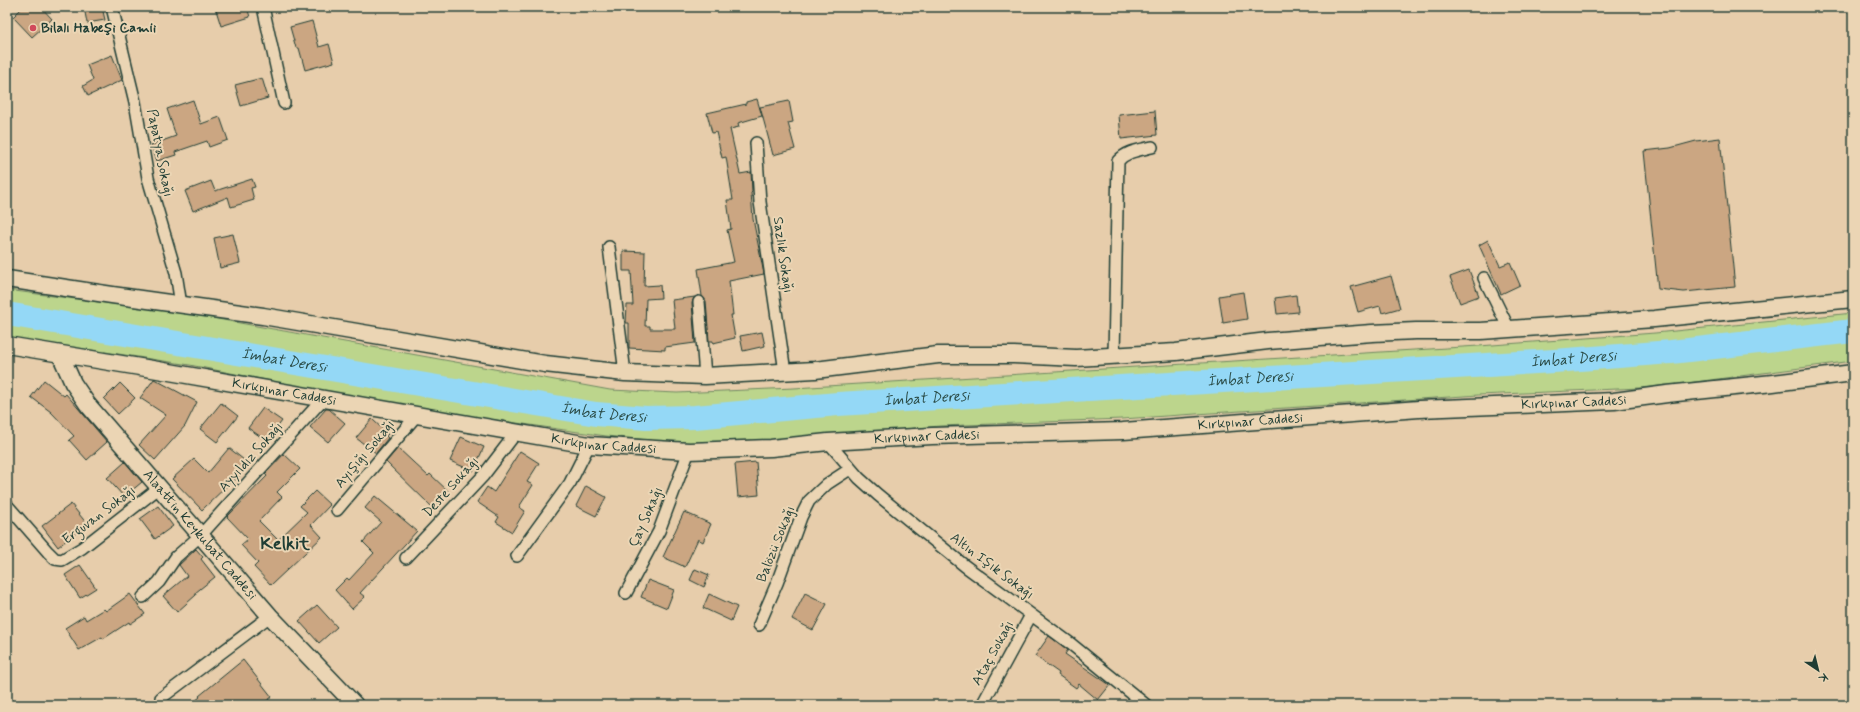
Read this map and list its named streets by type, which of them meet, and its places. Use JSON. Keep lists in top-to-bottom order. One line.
{"streets":{"street":["Papatya Sokağı","Sazlık Sokağı","Kırkpınar Caddesi","Ayışığı Sokağı","Ayyıldız Sokağı","Deste Sokağı","Erguvan Sokağı","Çay Sokağı","Alaattin Keykubat Caddesi","Balözü Sokağı","Altın Işık Sokağı","Ataç Sokağı"]},"crossings":[["Kırkpınar Caddesi","Ayışığı Sokağı"],["Kırkpınar Caddesi","Ayyıldız Sokağı"],["Kırkpınar Caddesi","Deste Sokağı"],["Kırkpınar Caddesi","Çay Sokağı"],["Kırkpınar Caddesi","Alaattin Keykubat Caddesi"],["Kırkpınar Caddesi","Altın Işık Sokağı"],["Ayyıldız Sokağı","Alaattin Keykubat Caddesi"],["Erguvan Sokağı","Alaattin Keykubat Caddesi"],["Balözü Sokağı","Altın Işık Sokağı"],["Altın Işık Sokağı","Ataç Sokağı"]],"districts":["Kelkit"],"water":["İmbat Deresi"],"places":["Bilalı Habeşi Camii"],"north":"bottom right"}
